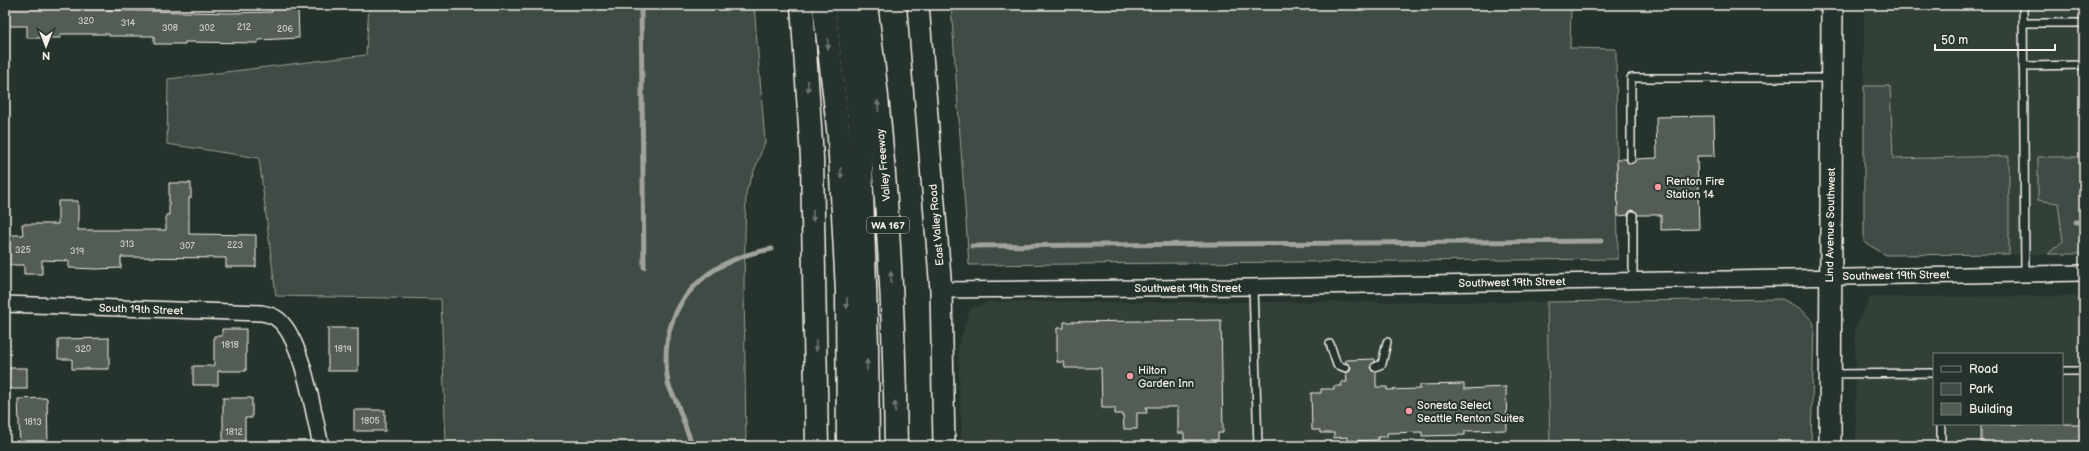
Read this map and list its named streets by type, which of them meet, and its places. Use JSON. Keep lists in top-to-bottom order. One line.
{"streets":{"highway":["Valley Freeway","WA 167"],"main road":["East Valley Road","Lind Avenue Southwest"],"street":["Southwest 19th Street","South 19th Street"]},"crossings":[["East Valley Road","Southwest 19th Street"],["Lind Avenue Southwest","Southwest 19th Street"]],"places":["Renton Fire Station 14","Hilton Garden Inn","Sonesta Select Seattle Renton Suites"],"house_numbers":["320","314","212","308","302","206","313","223","307","325","319","1818","320","1819","1805","1813","1812"],"legend":["Road","Park","Building"],"scale_bar":"50 m","north":"bottom"}
